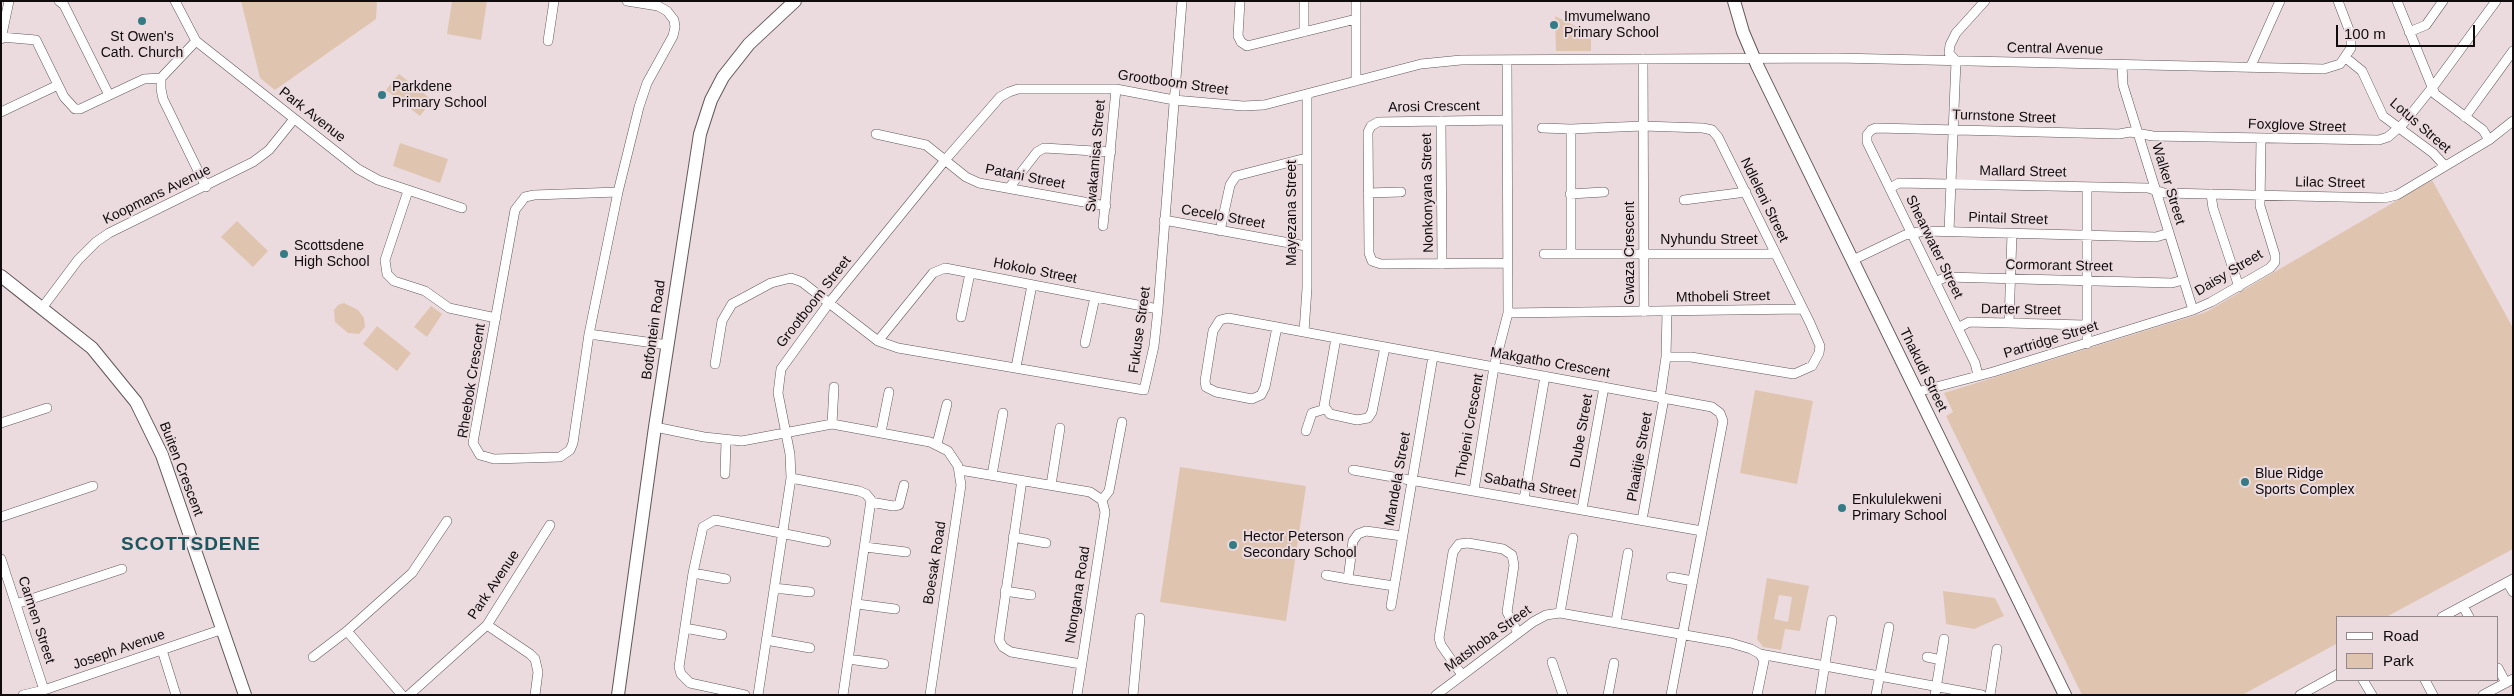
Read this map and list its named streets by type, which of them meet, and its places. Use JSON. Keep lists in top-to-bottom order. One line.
{"streets":{"street":["Central Avenue","Grootboom Street","Arosi Crescent","Park Avenue","Turnstone Street","Foxglove Street","Lotus Street","Swakamisa Street","Mallard Street","Patani Street","Lilac Street","Walker Street","Nonkonyana Street","Koopmans Avenue","Ndleleni Street","Mayezana Street","Cecelo Street","Pintail Street","Nyhundu Street","Shearwater Street","Gwaza Crescent","Cormorant Street","Hokolo Street","Daisy Street","Mthobeli Street","Darter Street","Botfontein Road","Fukuse Street","Partridge Street","Makgatho Crescent","Thakudi Street","Rheebok Crescent","Thojeni Crescent","Dube Street","Plaaitjie Street","Buiten Crescent","Mandela Street","Sabatha Street","Boesak Road","Ntongana Road","Carmen Street","Matshoba Street","Joseph Avenue"]},"crossings":[["Central Avenue","Grootboom Street"],["Central Avenue","Lotus Street"],["Central Avenue","Walker Street"],["Central Avenue","Thakudi Street"],["Grootboom Street","Swakamisa Street"],["Grootboom Street","Patani Street"],["Grootboom Street","Mayezana Street"],["Grootboom Street","Gwaza Crescent"],["Grootboom Street","Fukuse Street"],["Grootboom Street","Thakudi Street"],["Arosi Crescent","Nonkonyana Street"],["Park Avenue","Koopmans Avenue"],["Turnstone Street","Foxglove Street"],["Turnstone Street","Walker Street"],["Turnstone Street","Shearwater Street"],["Foxglove Street","Lotus Street"],["Foxglove Street","Walker Street"],["Foxglove Street","Daisy Street"],["Lotus Street","Lilac Street"],["Swakamisa Street","Patani Street"],["Mallard Street","Lilac Street"],["Mallard Street","Walker Street"],["Mallard Street","Shearwater Street"],["Lilac Street","Walker Street"],["Lilac Street","Daisy Street"],["Walker Street","Pintail Street"],["Walker Street","Cormorant Street"],["Walker Street","Daisy Street"],["Walker Street","Partridge Street"],["Koopmans Avenue","Buiten Crescent"],["Ndleleni Street","Nyhundu Street"],["Ndleleni Street","Gwaza Crescent"],["Ndleleni Street","Mthobeli Street"],["Ndleleni Street","Plaaitjie Street"],["Mayezana Street","Cecelo Street"],["Mayezana Street","Makgatho Crescent"],["Cecelo Street","Fukuse Street"],["Pintail Street","Shearwater Street"],["Pintail Street","Thakudi Street"],["Nyhundu Street","Gwaza Crescent"],["Shearwater Street","Cormorant Street"],["Shearwater Street","Darter Street"],["Shearwater Street","Partridge Street"],["Gwaza Crescent","Mthobeli Street"],["Hokolo Street","Fukuse Street"],["Daisy Street","Partridge Street"],["Mthobeli Street","Plaaitjie Street"],["Partridge Street","Thakudi Street"],["Makgatho Crescent","Thojeni Crescent"],["Makgatho Crescent","Dube Street"],["Makgatho Crescent","Plaaitjie Street"],["Makgatho Crescent","Mandela Street"],["Makgatho Crescent","Sabatha Street"],["Makgatho Crescent","Matshoba Street"],["Thojeni Crescent","Sabatha Street"],["Dube Street","Sabatha Street"],["Plaaitjie Street","Sabatha Street"],["Buiten Crescent","Joseph Avenue"],["Mandela Street","Sabatha Street"],["Carmen Street","Joseph Avenue"]],"districts":["SCOTTSDENE"],"places":["St Owen's Cath. Church","Imvumelwano Primary School","Parkdene Primary School","Scottsdene High School","Blue Ridge Sports Complex","Enkululekweni Primary School","Hector Peterson Secondary School"],"legend":["Road","Park"],"scale_bar":"100 m"}
